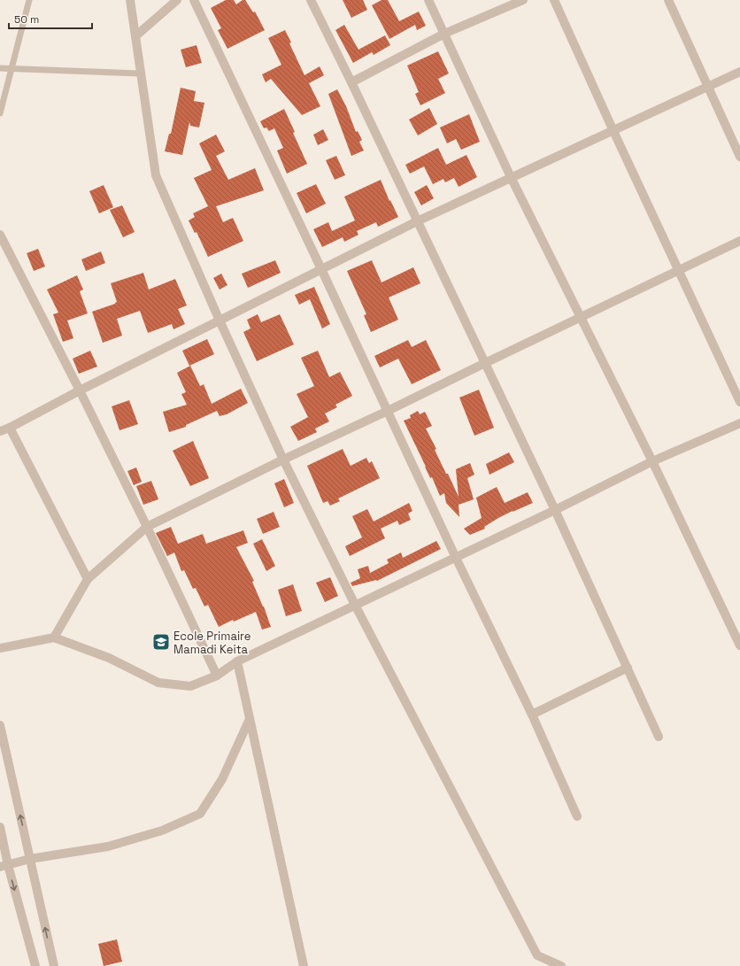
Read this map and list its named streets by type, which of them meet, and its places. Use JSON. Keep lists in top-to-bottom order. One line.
{"places":{"school or university":["Ecole Primaire Mamadi Keita"]},"scale_bar":"50 m"}
